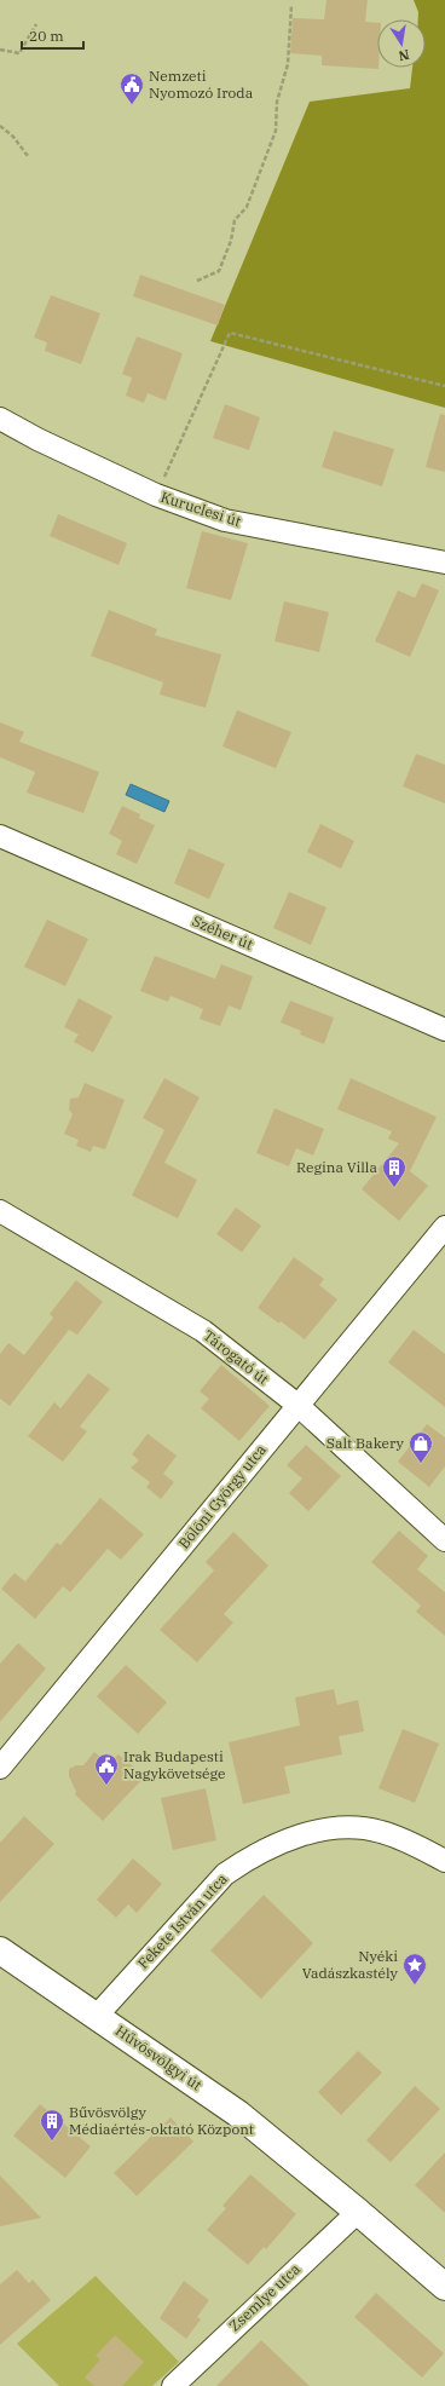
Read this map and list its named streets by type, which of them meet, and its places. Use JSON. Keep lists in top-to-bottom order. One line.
{"streets":{"main road":["Hűvösvölgyi út"],"street":["Kuruclesi út","Széher út","Tárogató út","Bölöni György utca","Fekete István utca","Zsemlye utca"]},"crossings":[["Tárogató út","Bölöni György utca"],["Fekete István utca","Hűvösvölgyi út"],["Hűvösvölgyi út","Zsemlye utca"]],"places":{"public building":["Nemzeti Nyomozó Iroda","Irak Budapesti Nagykövetsége"],"building":["Regina Villa","Bűvösvölgy Médiaértés-oktató Központ"],"shop":["Salt Bakery"],"place":["Nyéki Vadászkastély"]},"scale_bar":"20 m","north":"bottom"}
